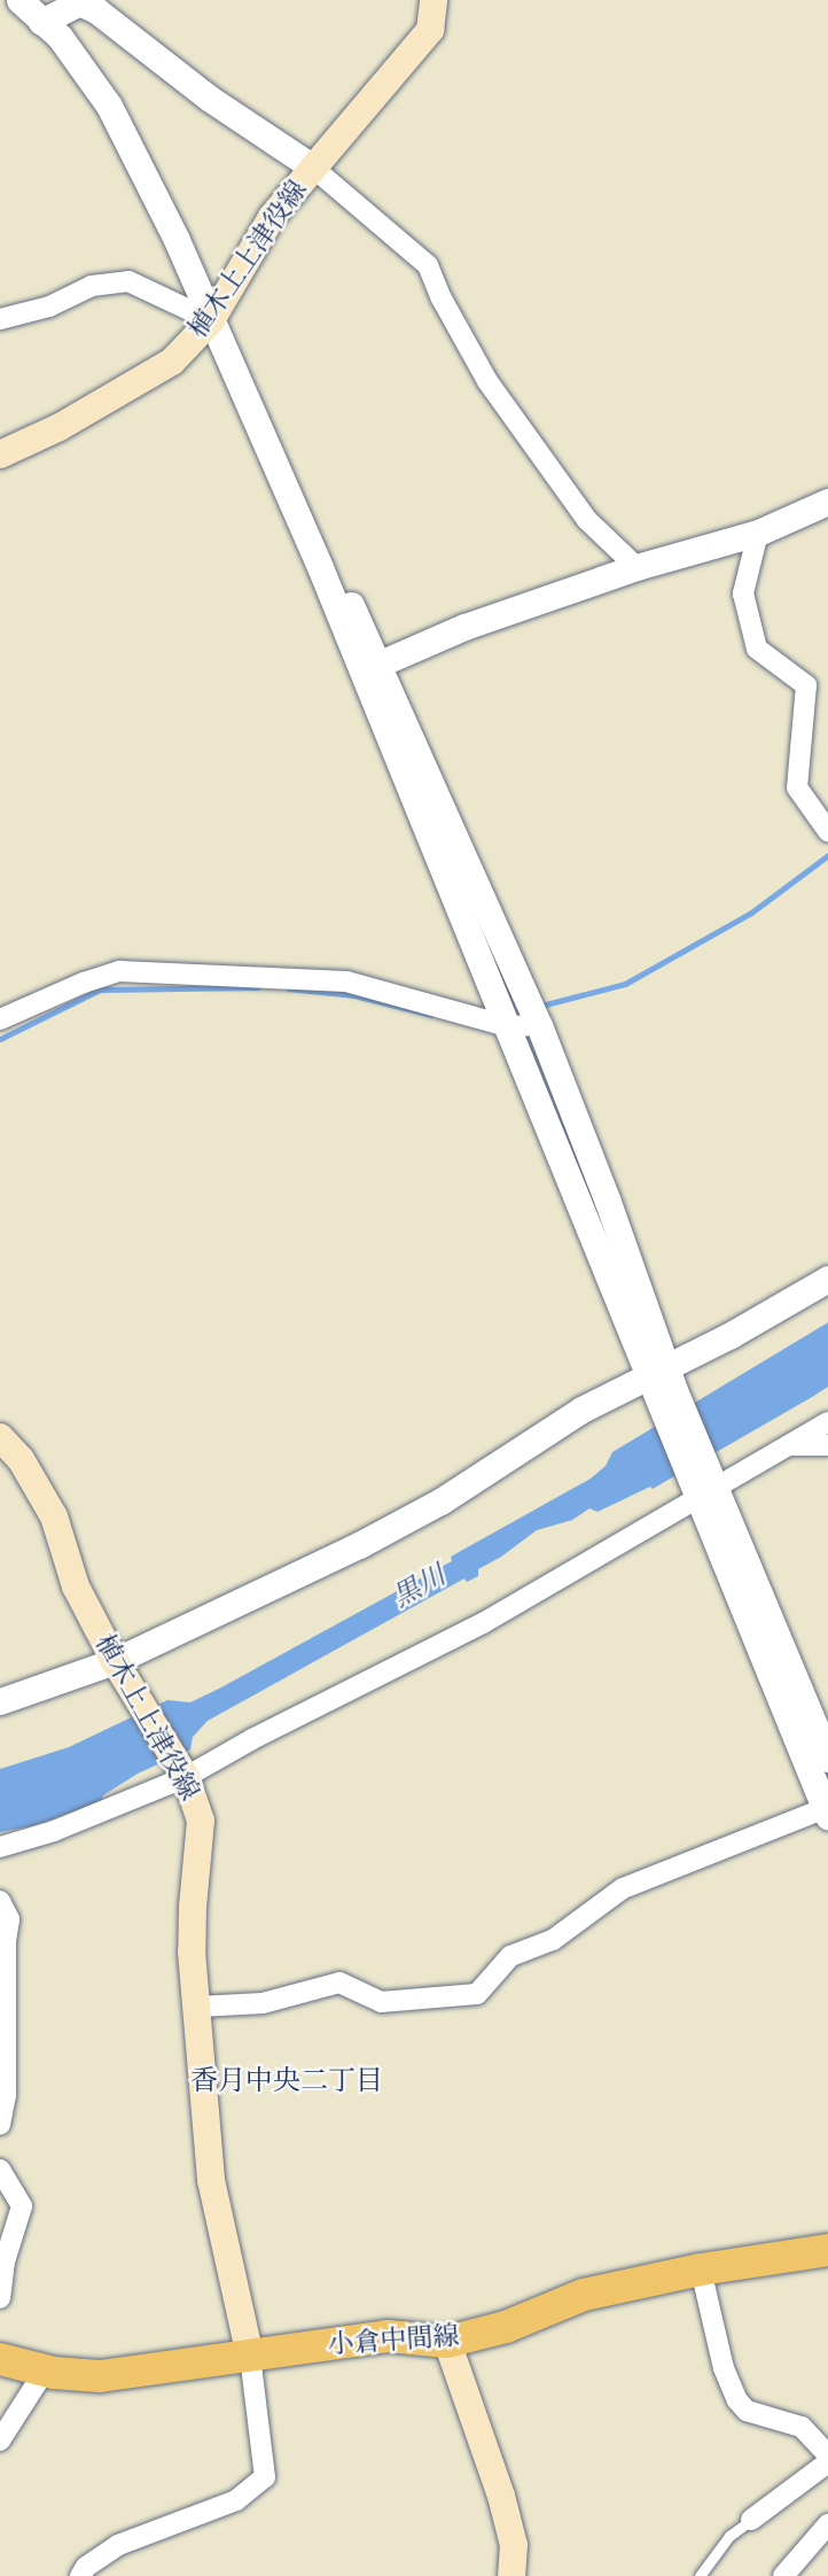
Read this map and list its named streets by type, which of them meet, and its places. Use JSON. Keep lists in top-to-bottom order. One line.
{"streets":{"main road":["植木上上津役線","小倉中間線"]},"crossings":[["植木上上津役線","小倉中間線"]],"districts":["香月中央二丁目"],"water":["黒川"]}
